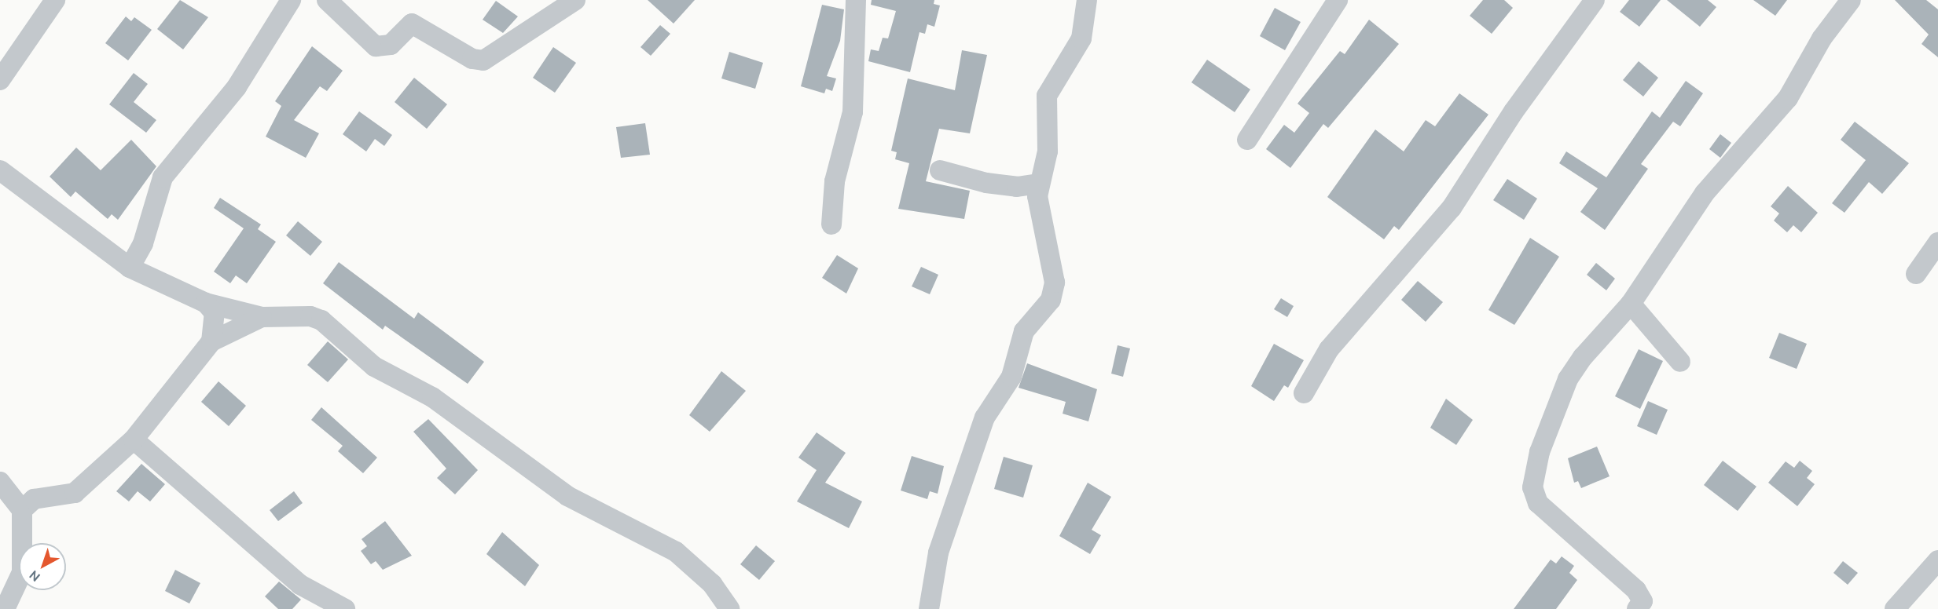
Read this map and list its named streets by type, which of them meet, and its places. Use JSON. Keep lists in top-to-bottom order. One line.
{"north":"bottom left"}
